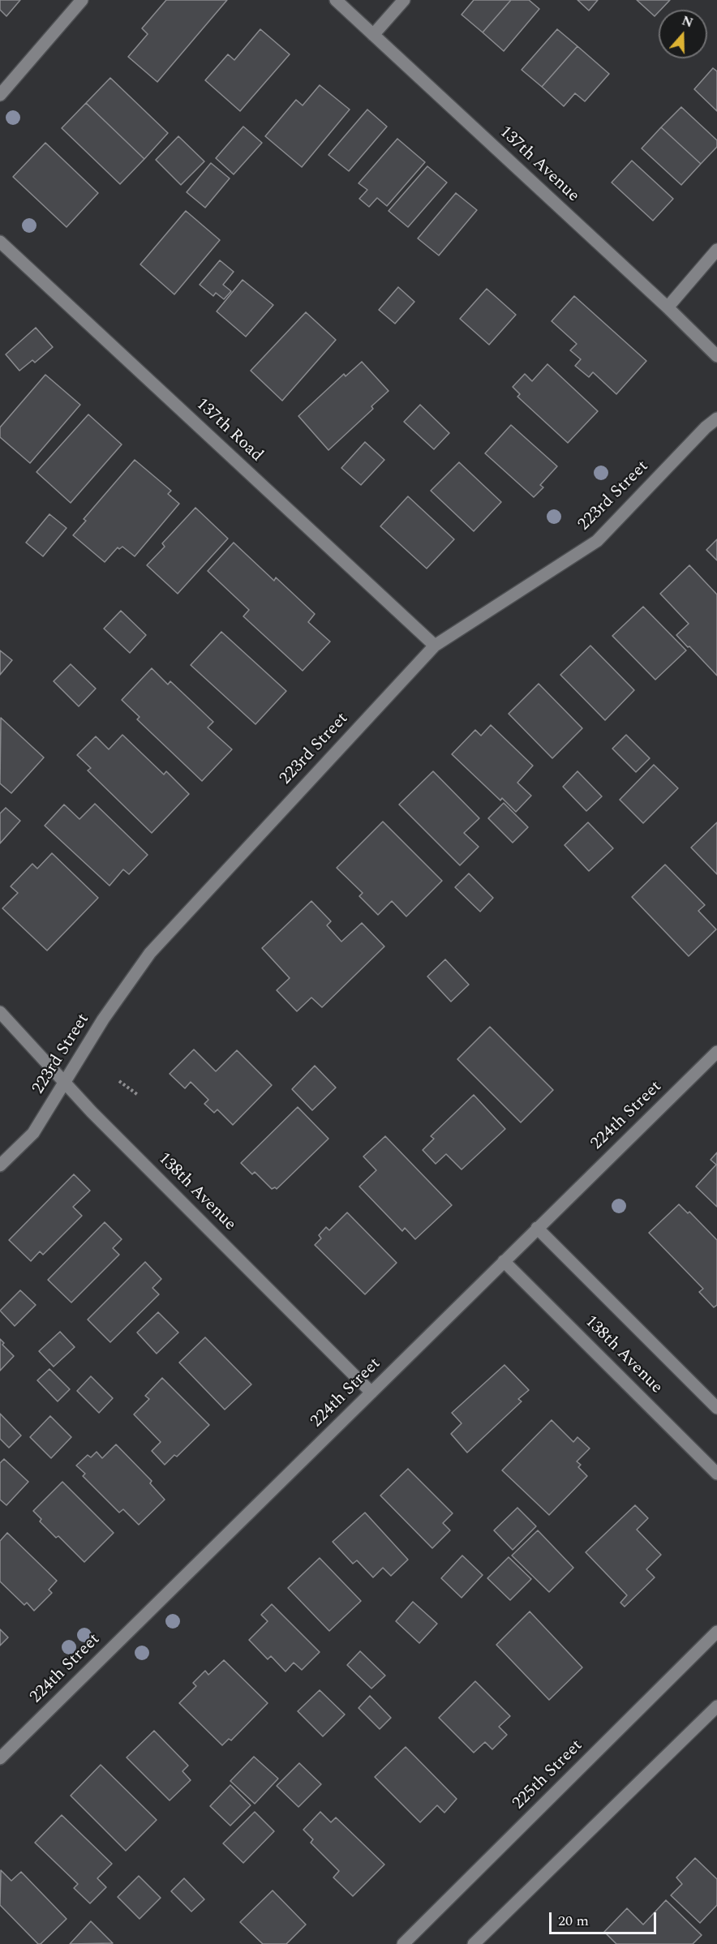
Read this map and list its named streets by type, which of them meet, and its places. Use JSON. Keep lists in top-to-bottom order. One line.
{"streets":{"street":["137th Avenue","137th Road","223rd Street","224th Street","138th Avenue","225th Street"]},"crossings":[["137th Road","223rd Street"],["223rd Street","138th Avenue"],["224th Street","138th Avenue"]],"scale_bar":"20 m","north":"top"}
